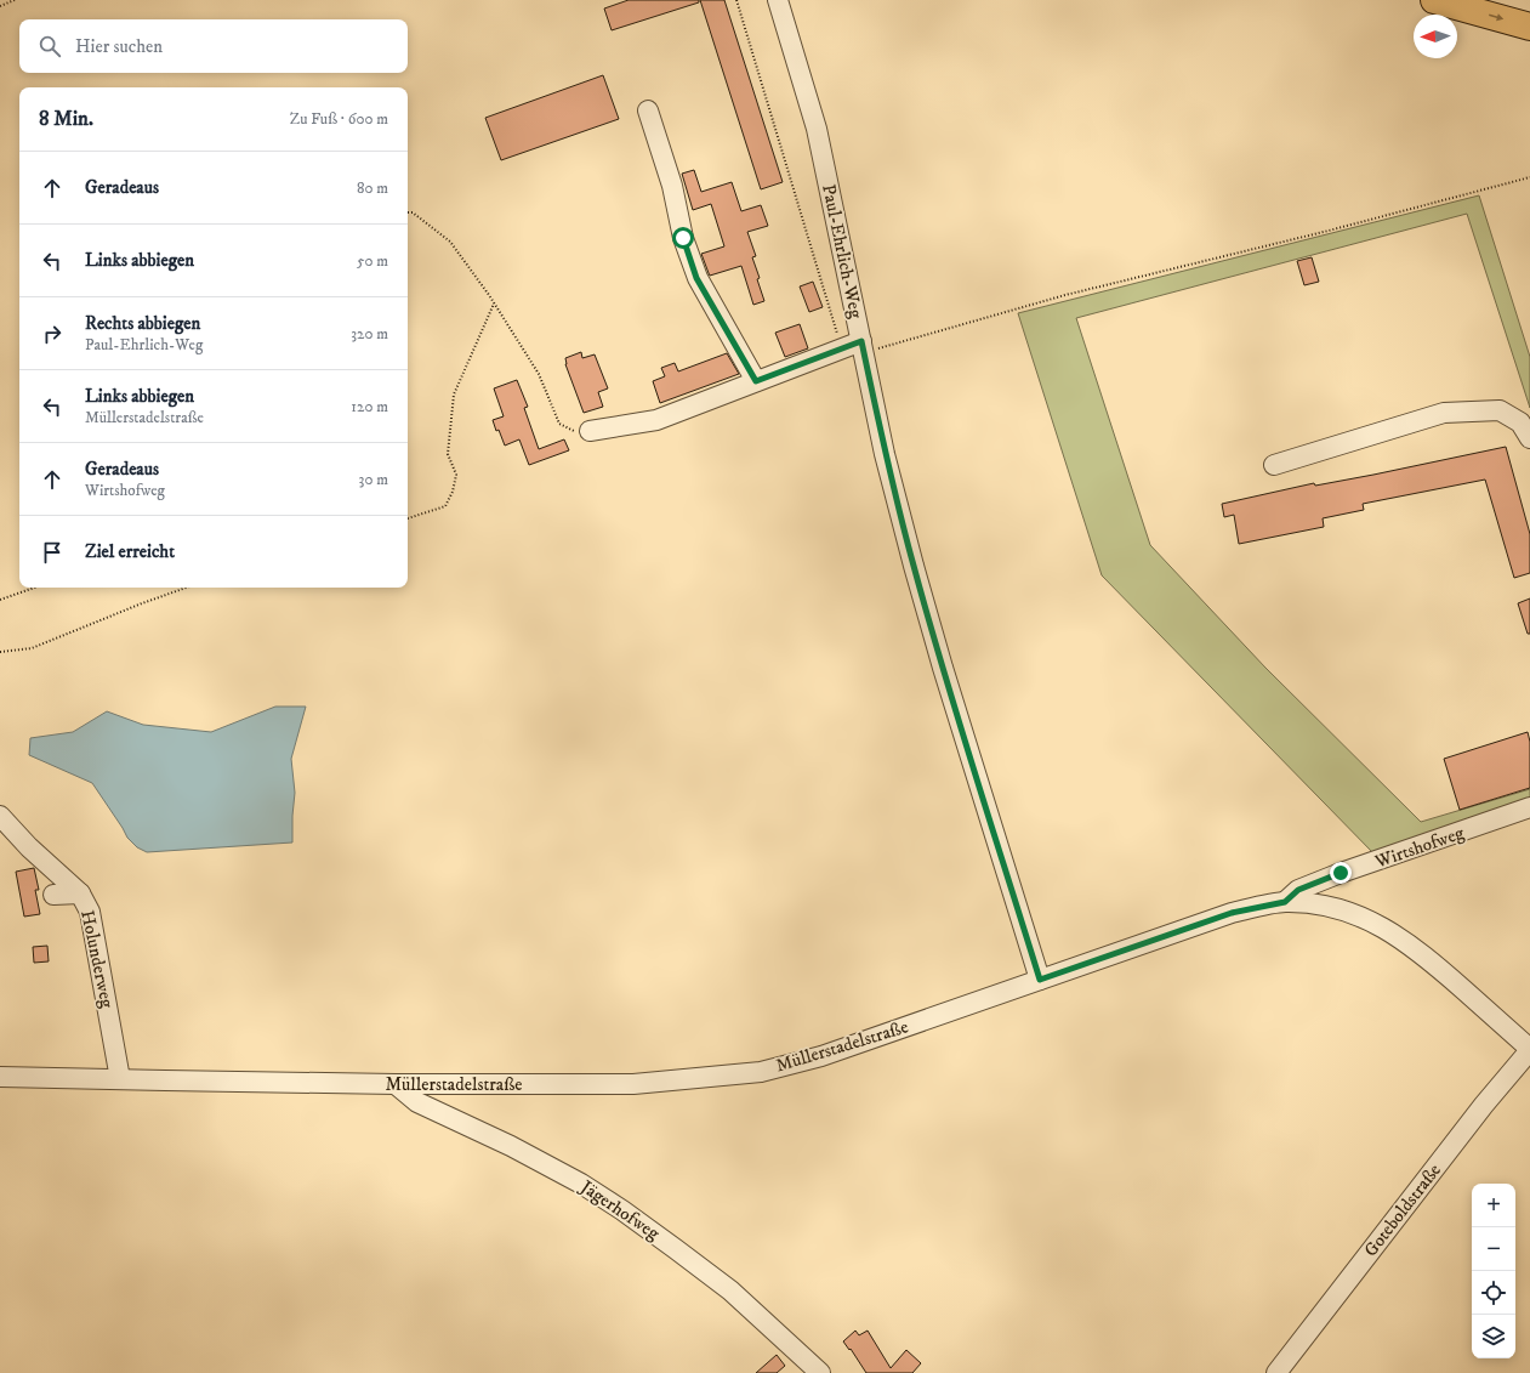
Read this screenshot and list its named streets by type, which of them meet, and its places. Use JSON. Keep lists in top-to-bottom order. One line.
{"streets":{"street":["Paul-Ehrlich-Weg","Wirtshofweg","Holunderweg","Müllerstadelstraße","Jägerhofweg","Goteboldstraße"]},"crossings":[["Paul-Ehrlich-Weg","Müllerstadelstraße"],["Wirtshofweg","Müllerstadelstraße"],["Holunderweg","Müllerstadelstraße"],["Müllerstadelstraße","Jägerhofweg"],["Müllerstadelstraße","Goteboldstraße"]],"north":"left","page":{"search":"Hier suchen","heading":["8 Min.","Zu Fuß · 600 m"],"list":[["Geradeaus","80 m"],["Links abbiegen","50 m"],["Rechts abbiegen","Paul-Ehrlich-Weg","320 m"],["Links abbiegen","Müllerstadelstraße","120 m"],["Geradeaus","Wirtshofweg","30 m"],"Ziel erreicht"],"map_buttons":["+","−"]}}
